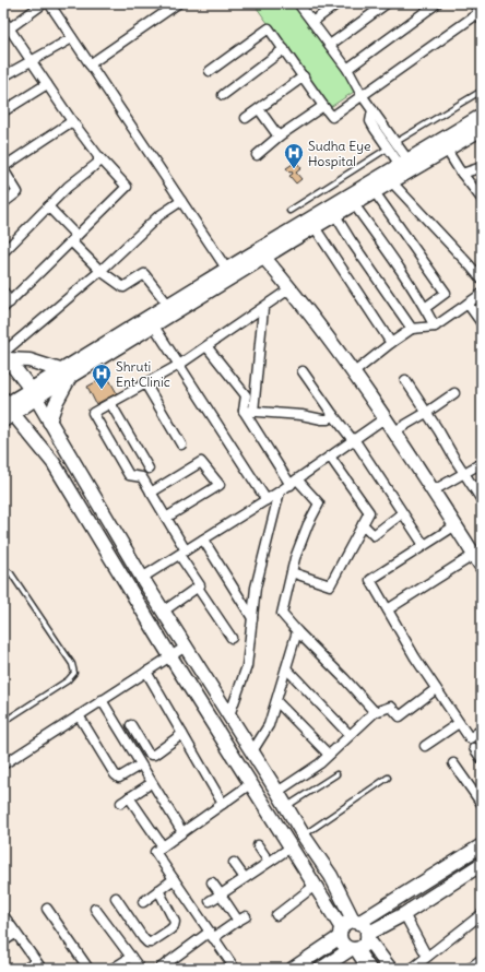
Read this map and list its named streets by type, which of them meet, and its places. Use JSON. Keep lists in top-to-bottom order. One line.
{"places":{"hospital":["Sudha Eye Hospital","Shruti Ent Clinic"]}}
